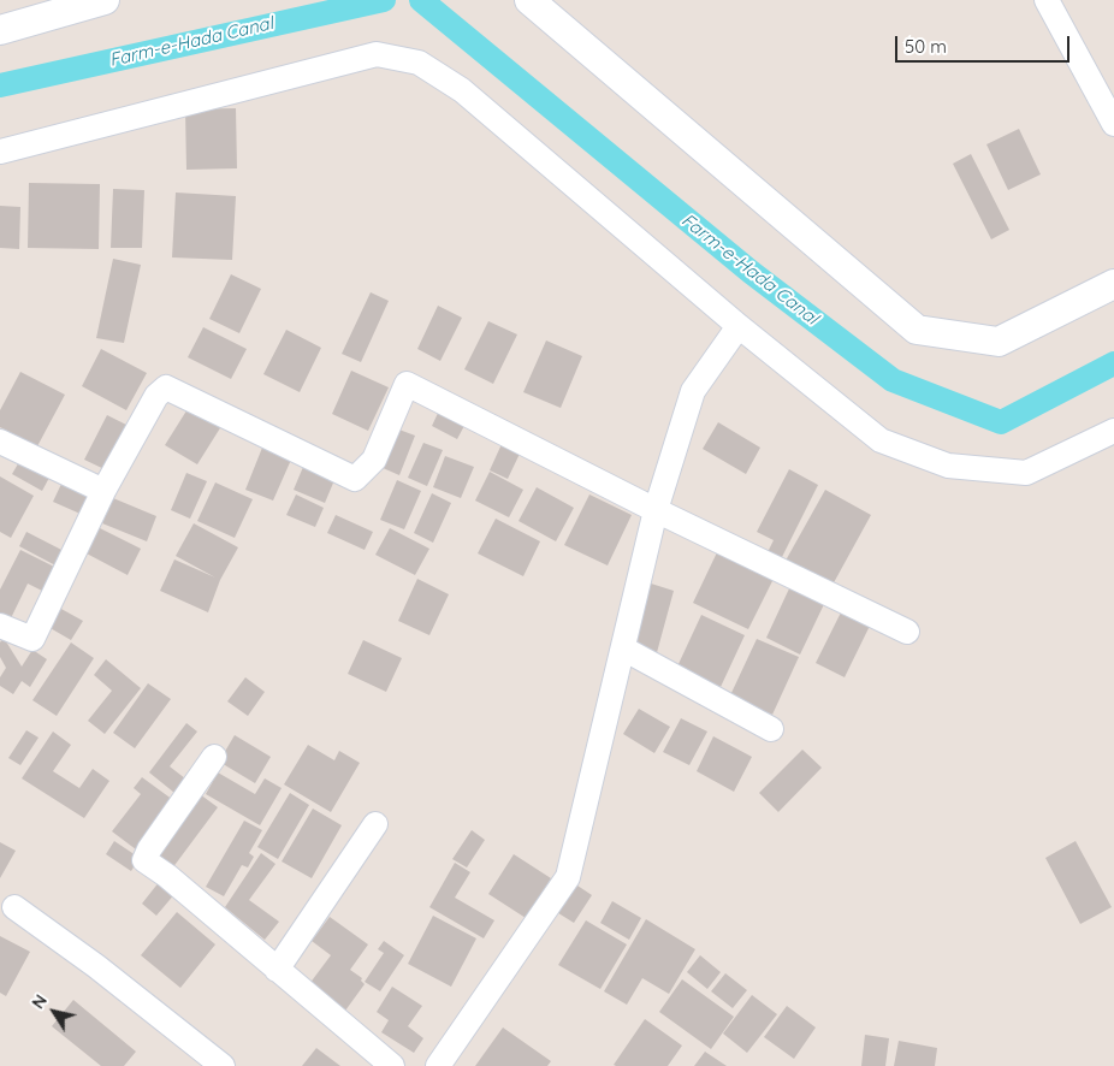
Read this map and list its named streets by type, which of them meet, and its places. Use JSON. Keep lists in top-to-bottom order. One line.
{"water":["Farm-e-Hada Canal"],"scale_bar":"50 m","north":"top left"}
